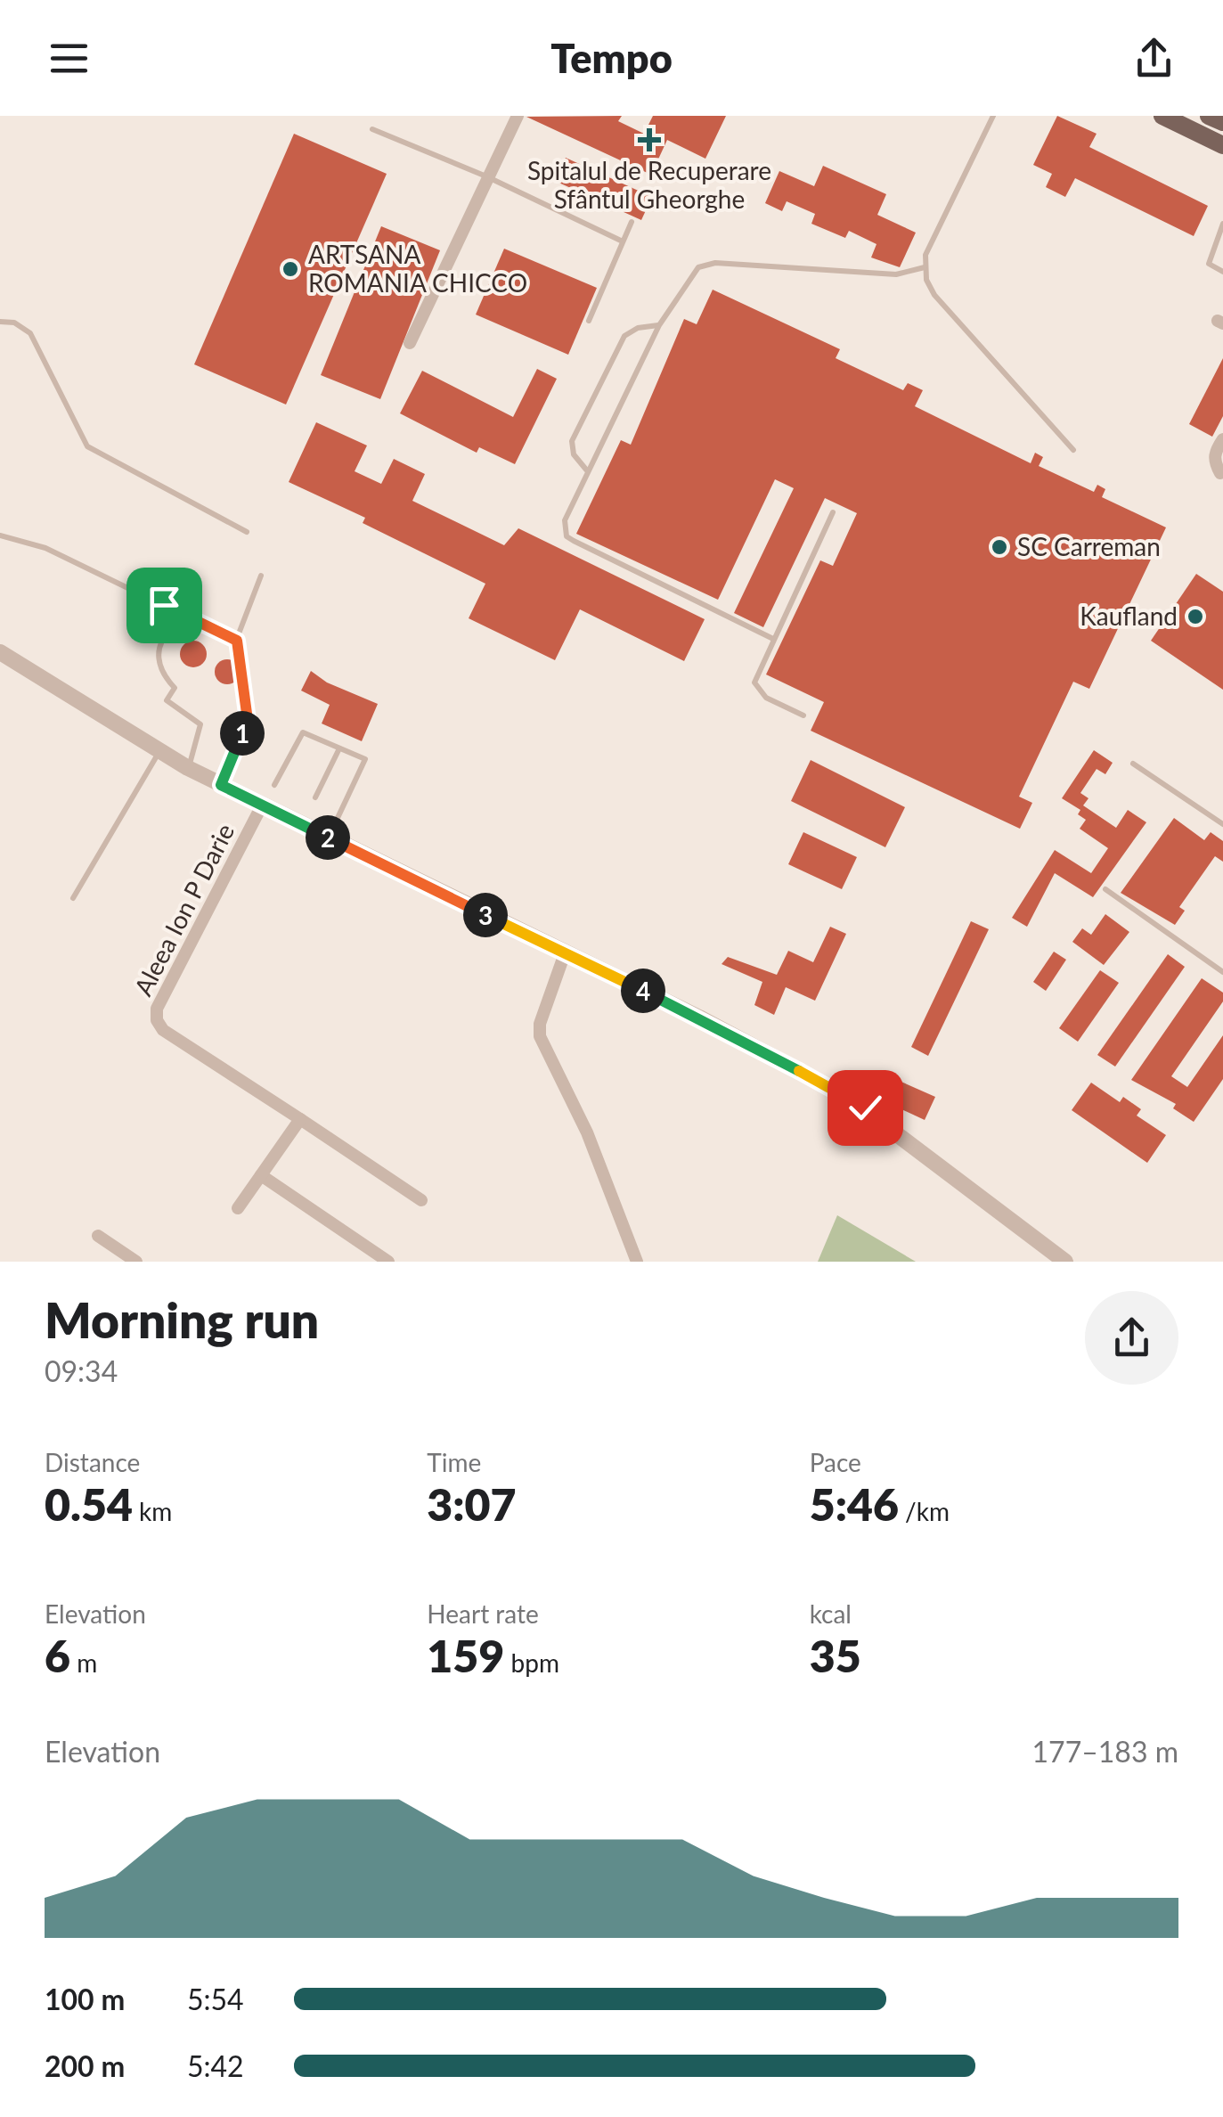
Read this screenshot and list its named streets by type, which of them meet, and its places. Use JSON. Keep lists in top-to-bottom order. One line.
{"streets":{"street":["Aleea Ion P Darie"]},"places":{"health":["Spitalul de Recuperare Sfântul Gheorghe"],"other":["ARTSANA ROMANIA CHICCO","SC Carreman","Kaufland"]},"page":{"header":"Tempo","pins":["1","2","3","4"],"heading":["Morning run","09:34"],"stats":[["Distance","0.54 km"],["Time","3:07"],["Pace","5:46 /km"],["Elevation","6 m"],["Heart rate","159 bpm"],["kcal","35"]],"chart":["Elevation","177–183 m"],"list":[{"name":"100 m","note":"5:54"},{"name":"200 m","note":"5:42"}]}}
